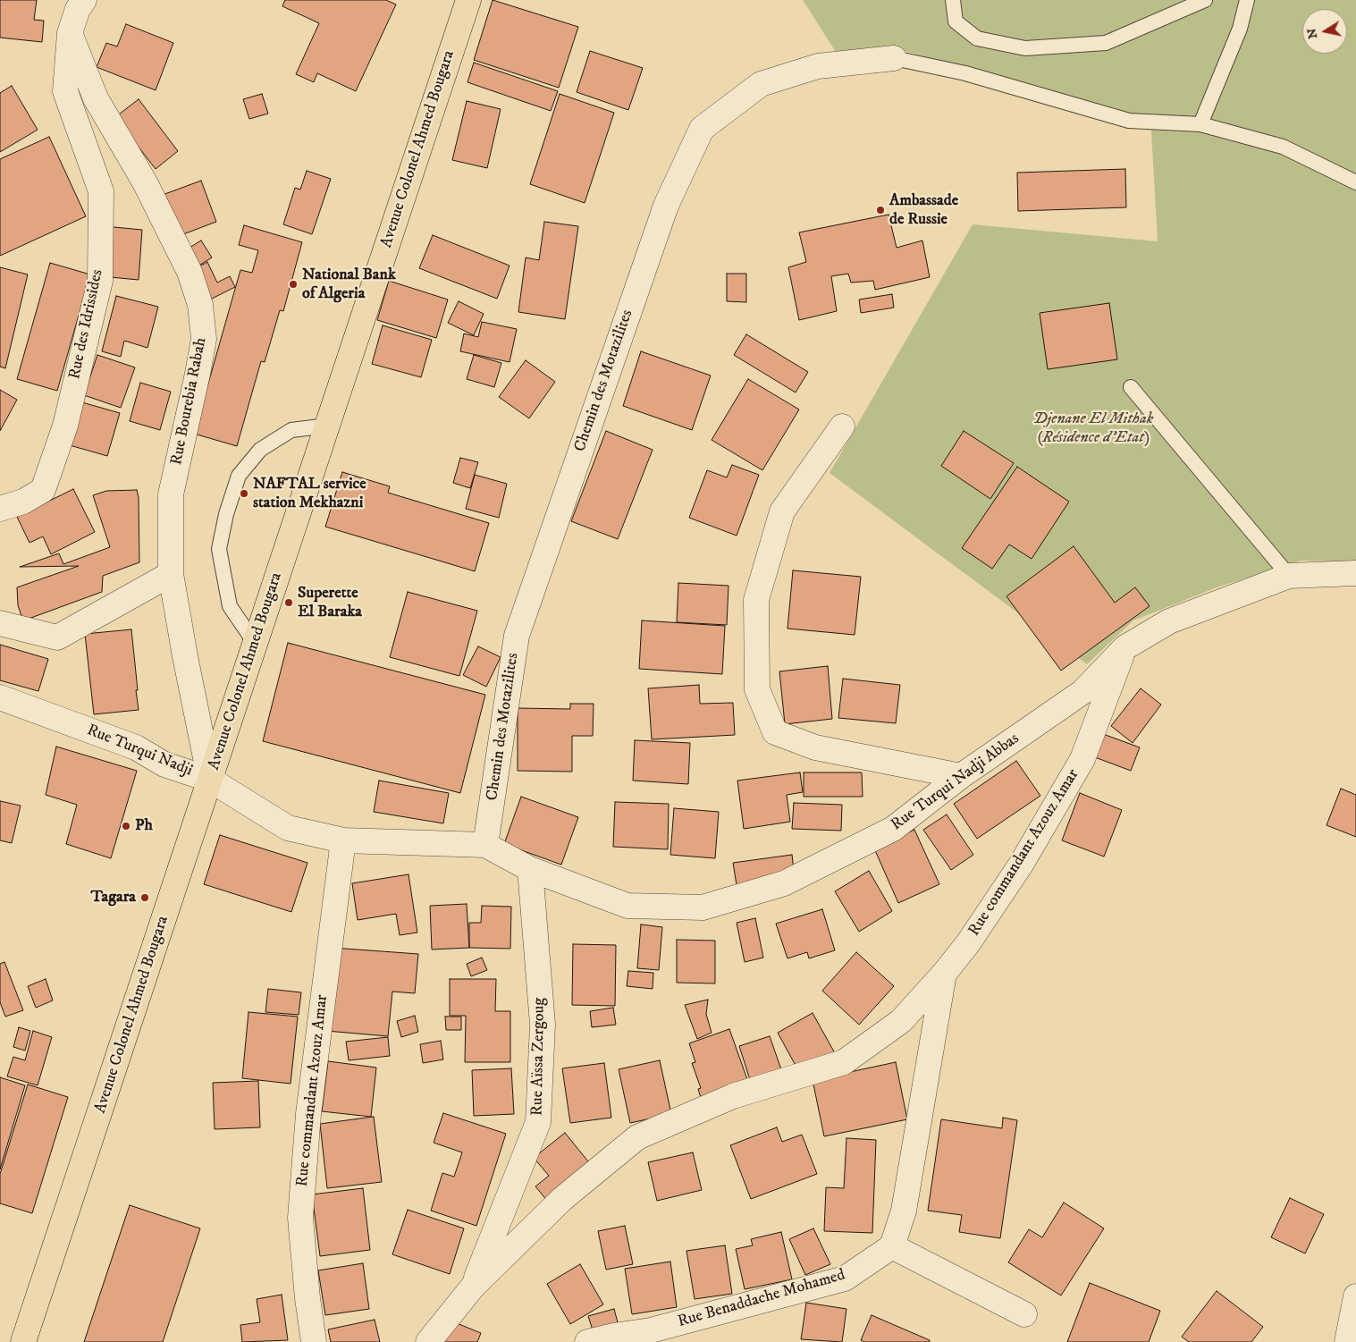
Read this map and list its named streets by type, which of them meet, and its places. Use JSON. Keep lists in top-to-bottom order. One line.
{"streets":{"main road":["Avenue Colonel Ahmed Bougara"],"street":["Rue des Idrissides","Chemin des Motazilites","Rue Bourebia Rabah","Rue Turqui Nadji","Rue Turqui Nadji Abbas","Rue commandant Azouz Amar","Rue Aïssa Zergoug","Rue Benaddache Mohamed"]},"crossings":[["Avenue Colonel Ahmed Bougara","Rue Bourebia Rabah"],["Avenue Colonel Ahmed Bougara","Rue Turqui Nadji"],["Rue des Idrissides","Rue Bourebia Rabah"],["Chemin des Motazilites","Rue Turqui Nadji"],["Rue Bourebia Rabah","Rue Turqui Nadji"],["Rue Turqui Nadji","Rue Turqui Nadji Abbas"],["Rue Turqui Nadji","Rue commandant Azouz Amar"],["Rue Turqui Nadji","Rue Aïssa Zergoug"],["Rue Turqui Nadji Abbas","Rue commandant Azouz Amar"],["Rue Turqui Nadji Abbas","Rue Aïssa Zergoug"],["Rue commandant Azouz Amar","Rue Aïssa Zergoug"]],"parks":["Djenane El Mithak (Résidence d'Etat)"],"places":["Ambassade de Russie","National Bank of Algeria","NAFTAL service station Mekhazni","Superette El Baraka","Ph","Tagara"],"north":"left"}
